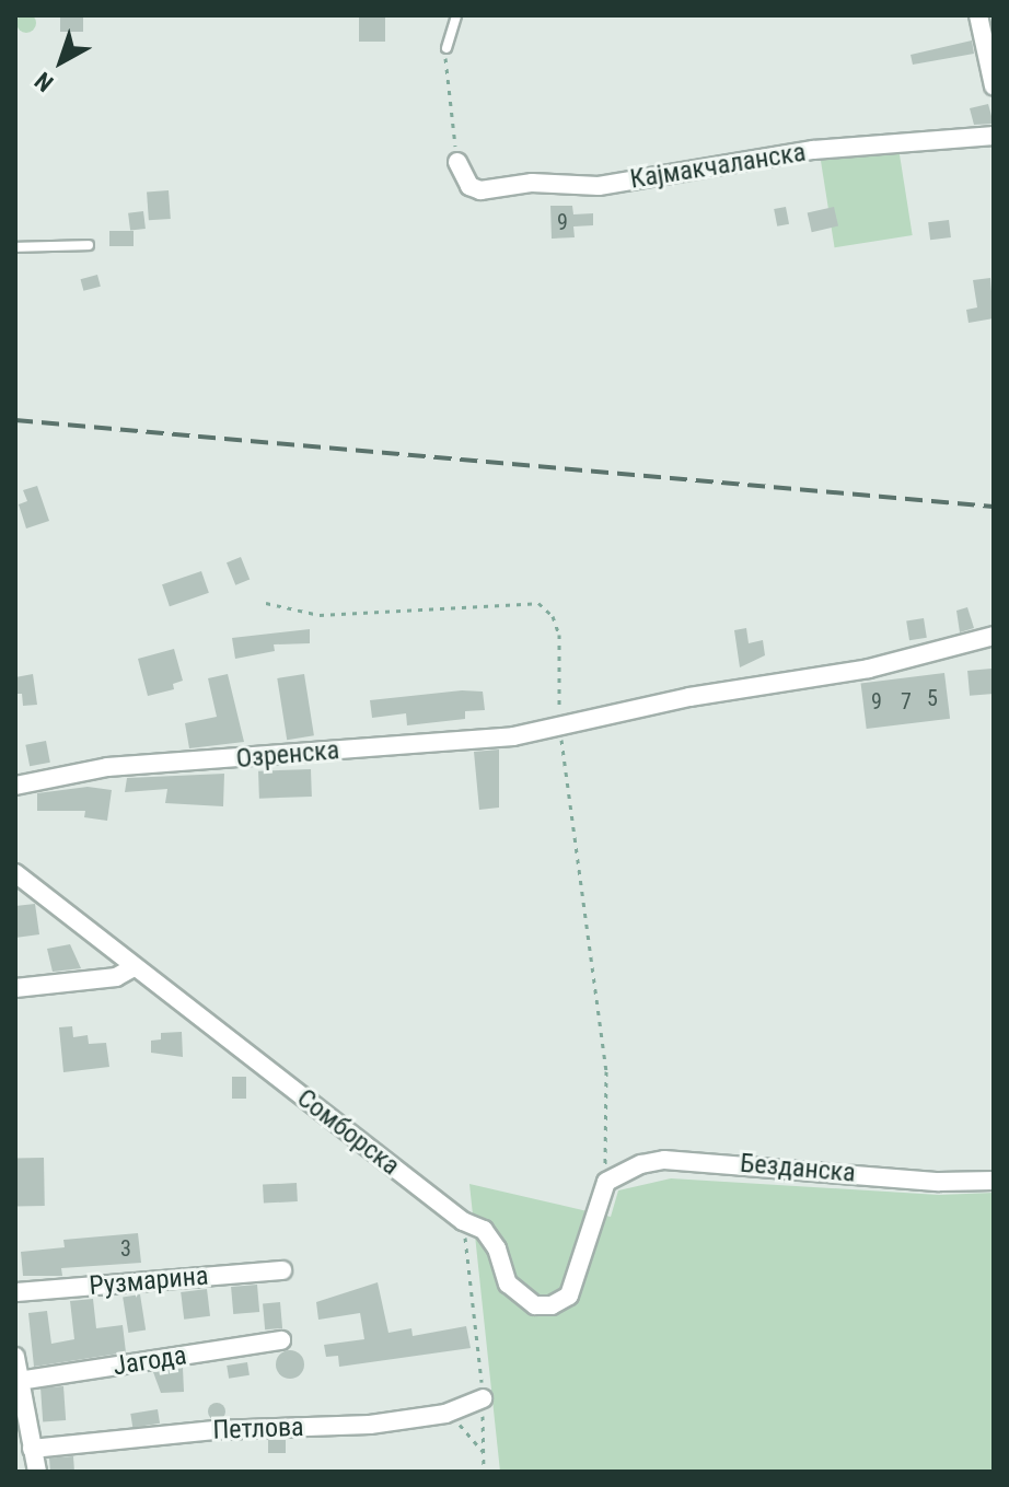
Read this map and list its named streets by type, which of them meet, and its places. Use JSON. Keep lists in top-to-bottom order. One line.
{"streets":{"street":["Кајмакчаланска","Озренска","Сомборска","Безданска","Рузмарина","Јагода","Петлова"]},"crossings":[["Сомборска","Безданска"]],"house_numbers":["9","5","9","7","3"],"north":"bottom left"}
